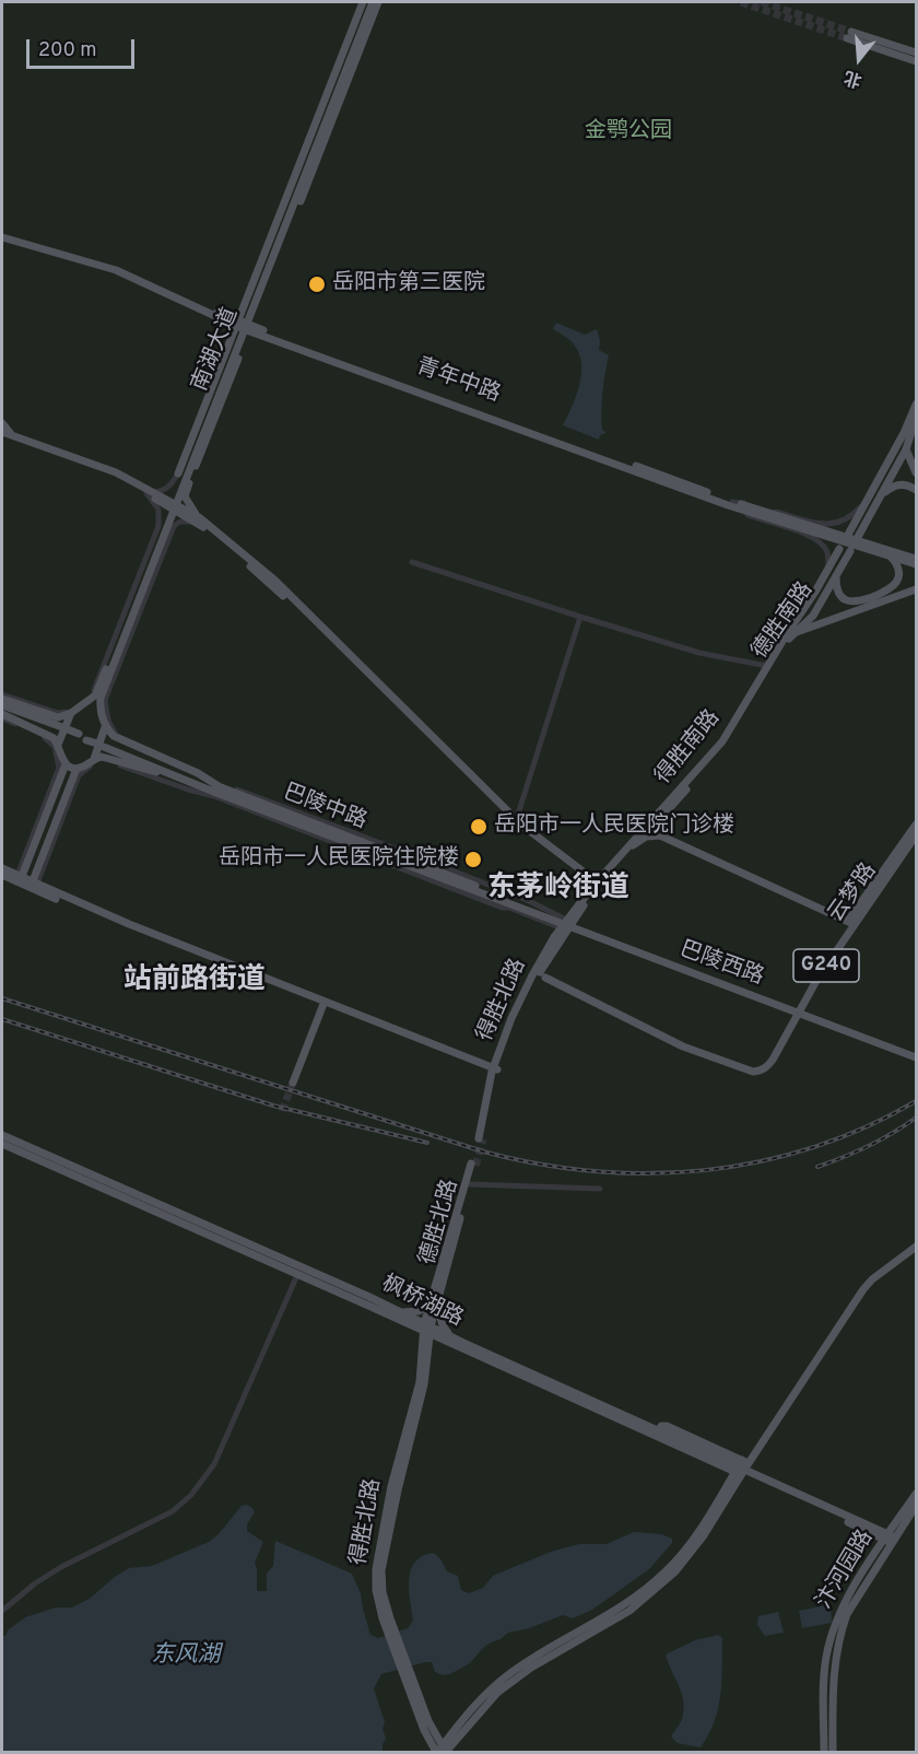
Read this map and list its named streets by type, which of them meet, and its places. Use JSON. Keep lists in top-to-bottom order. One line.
{"streets":{"main road":["南湖大道","青年中路","德胜南路","得胜南路","巴陵中路","云梦路","巴陵西路","G240","得胜北路","德胜北路","枫桥湖路","汴河园路"]},"crossings":[["南湖大道","青年中路"],["南湖大道","巴陵中路"],["德胜南路","得胜南路"],["得胜南路","巴陵中路"],["得胜南路","巴陵西路"],["得胜南路","得胜北路"],["巴陵中路","巴陵西路"],["巴陵中路","得胜北路"],["云梦路","巴陵西路"],["云梦路","G240"],["巴陵西路","G240"],["巴陵西路","得胜北路"],["得胜北路","德胜北路"],["得胜北路","枫桥湖路"],["德胜北路","枫桥湖路"]],"districts":["东茅岭街道","站前路街道"],"water":["东风湖"],"parks":["金鹗公园"],"places":["岳阳市第三医院","岳阳市一人民医院门诊楼","岳阳市一人民医院住院楼"],"scale_bar":"200 m","north":"bottom"}
